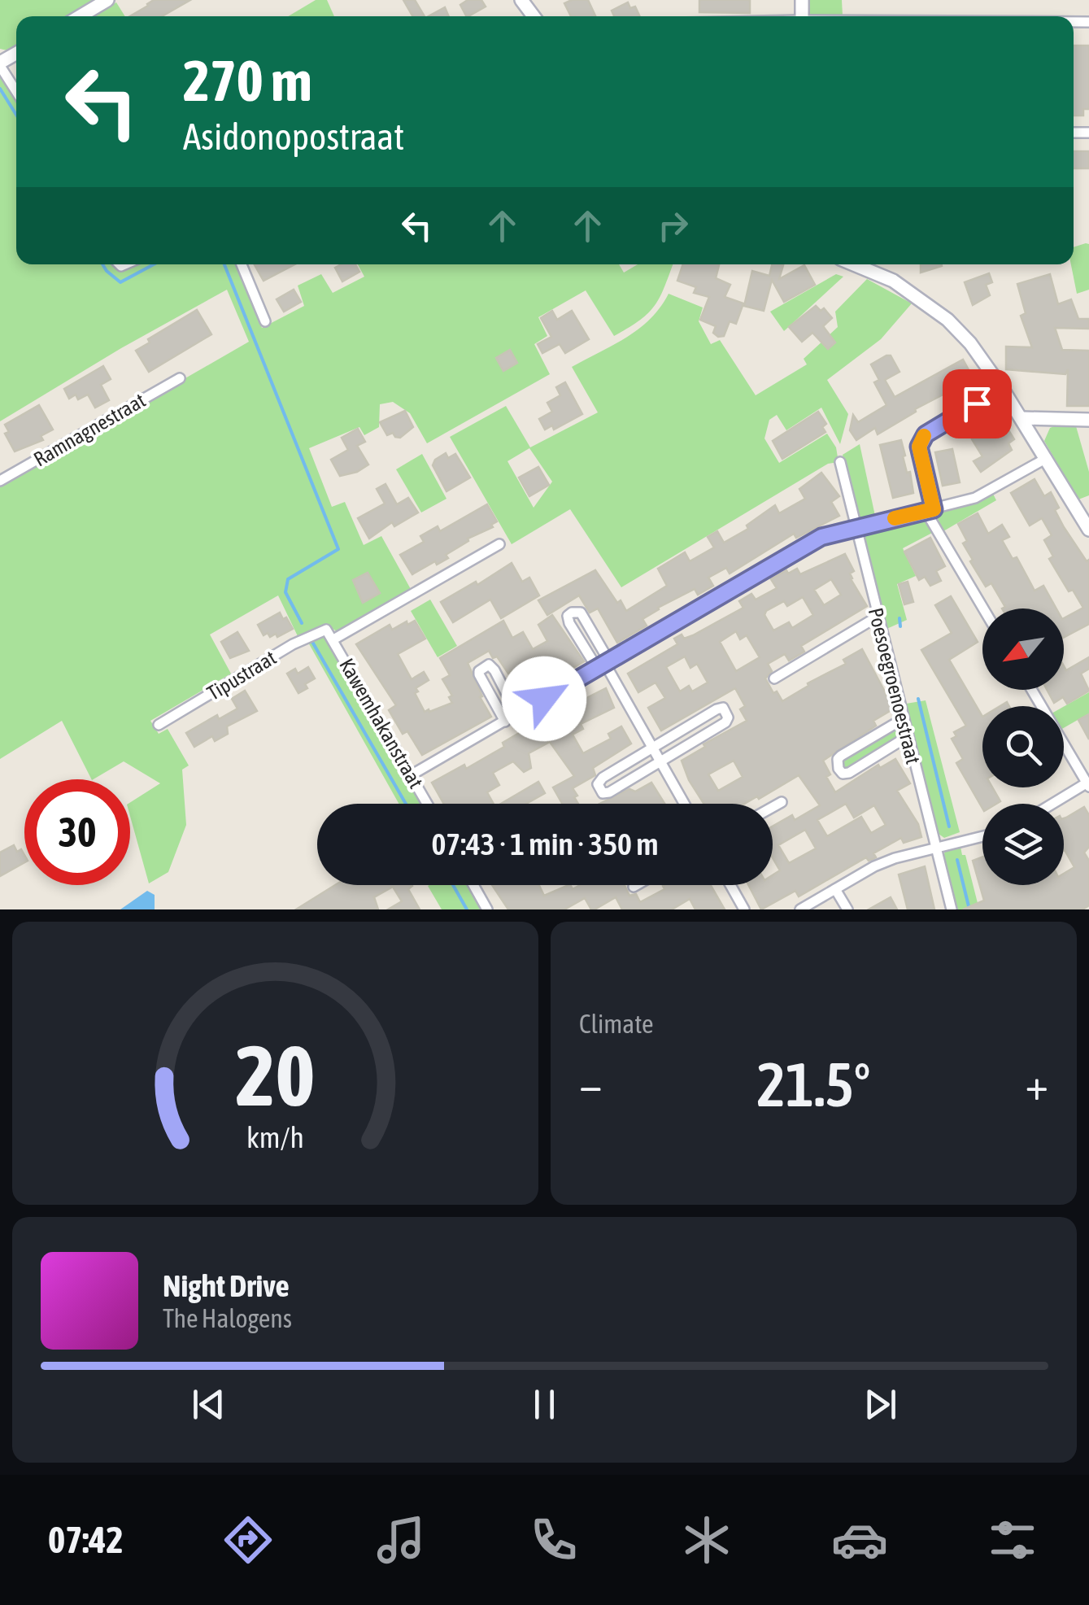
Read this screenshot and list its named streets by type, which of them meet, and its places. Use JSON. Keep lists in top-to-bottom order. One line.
{"streets":{"street":["Ramnagnestraat","Tipustraat","Poesoegroenoestraat","Kawemhakanstraat"]},"crossings":[["Tipustraat","Kawemhakanstraat"]],"north":"bottom left","page":{"turn":["270 m","Asidonopostraat"],"limit":"30","trip":"07:43 · 1 min · 350 m","tile":"Climate","heat":["−","21.5°","+"],"song":["Night Drive","The Halogens"],"tabs":"07:42","gauge":["20","km/h"]}}
